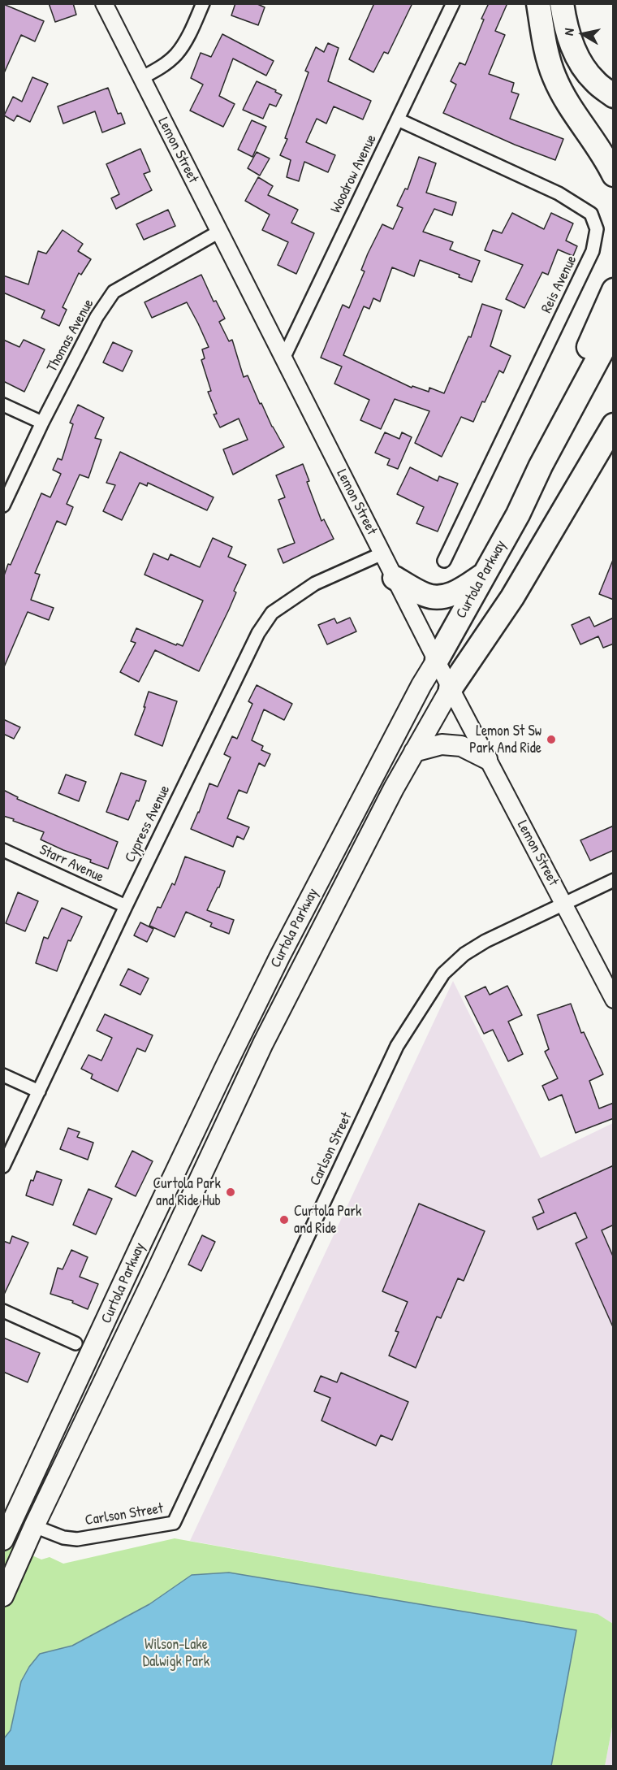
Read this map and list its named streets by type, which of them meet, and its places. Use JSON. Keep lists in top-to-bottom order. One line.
{"streets":{"highway":["Curtola Parkway"],"street":["Lemon Street","Woodrow Avenue","Reis Avenue","Thomas Avenue","Cypress Avenue","Starr Avenue","Carlson Street"]},"crossings":[["Lemon Street","Woodrow Avenue"],["Lemon Street","Thomas Avenue"],["Lemon Street","Curtola Parkway"],["Lemon Street","Cypress Avenue"],["Lemon Street","Carlson Street"],["Woodrow Avenue","Reis Avenue"],["Curtola Parkway","Carlson Street"],["Cypress Avenue","Starr Avenue"]],"parks":["Wilson-Lake Dalwigk Park"],"places":["Lemon St Sw Park And Ride","Curtola Park and Ride Hub","Curtola Park and Ride"],"north":"left"}
